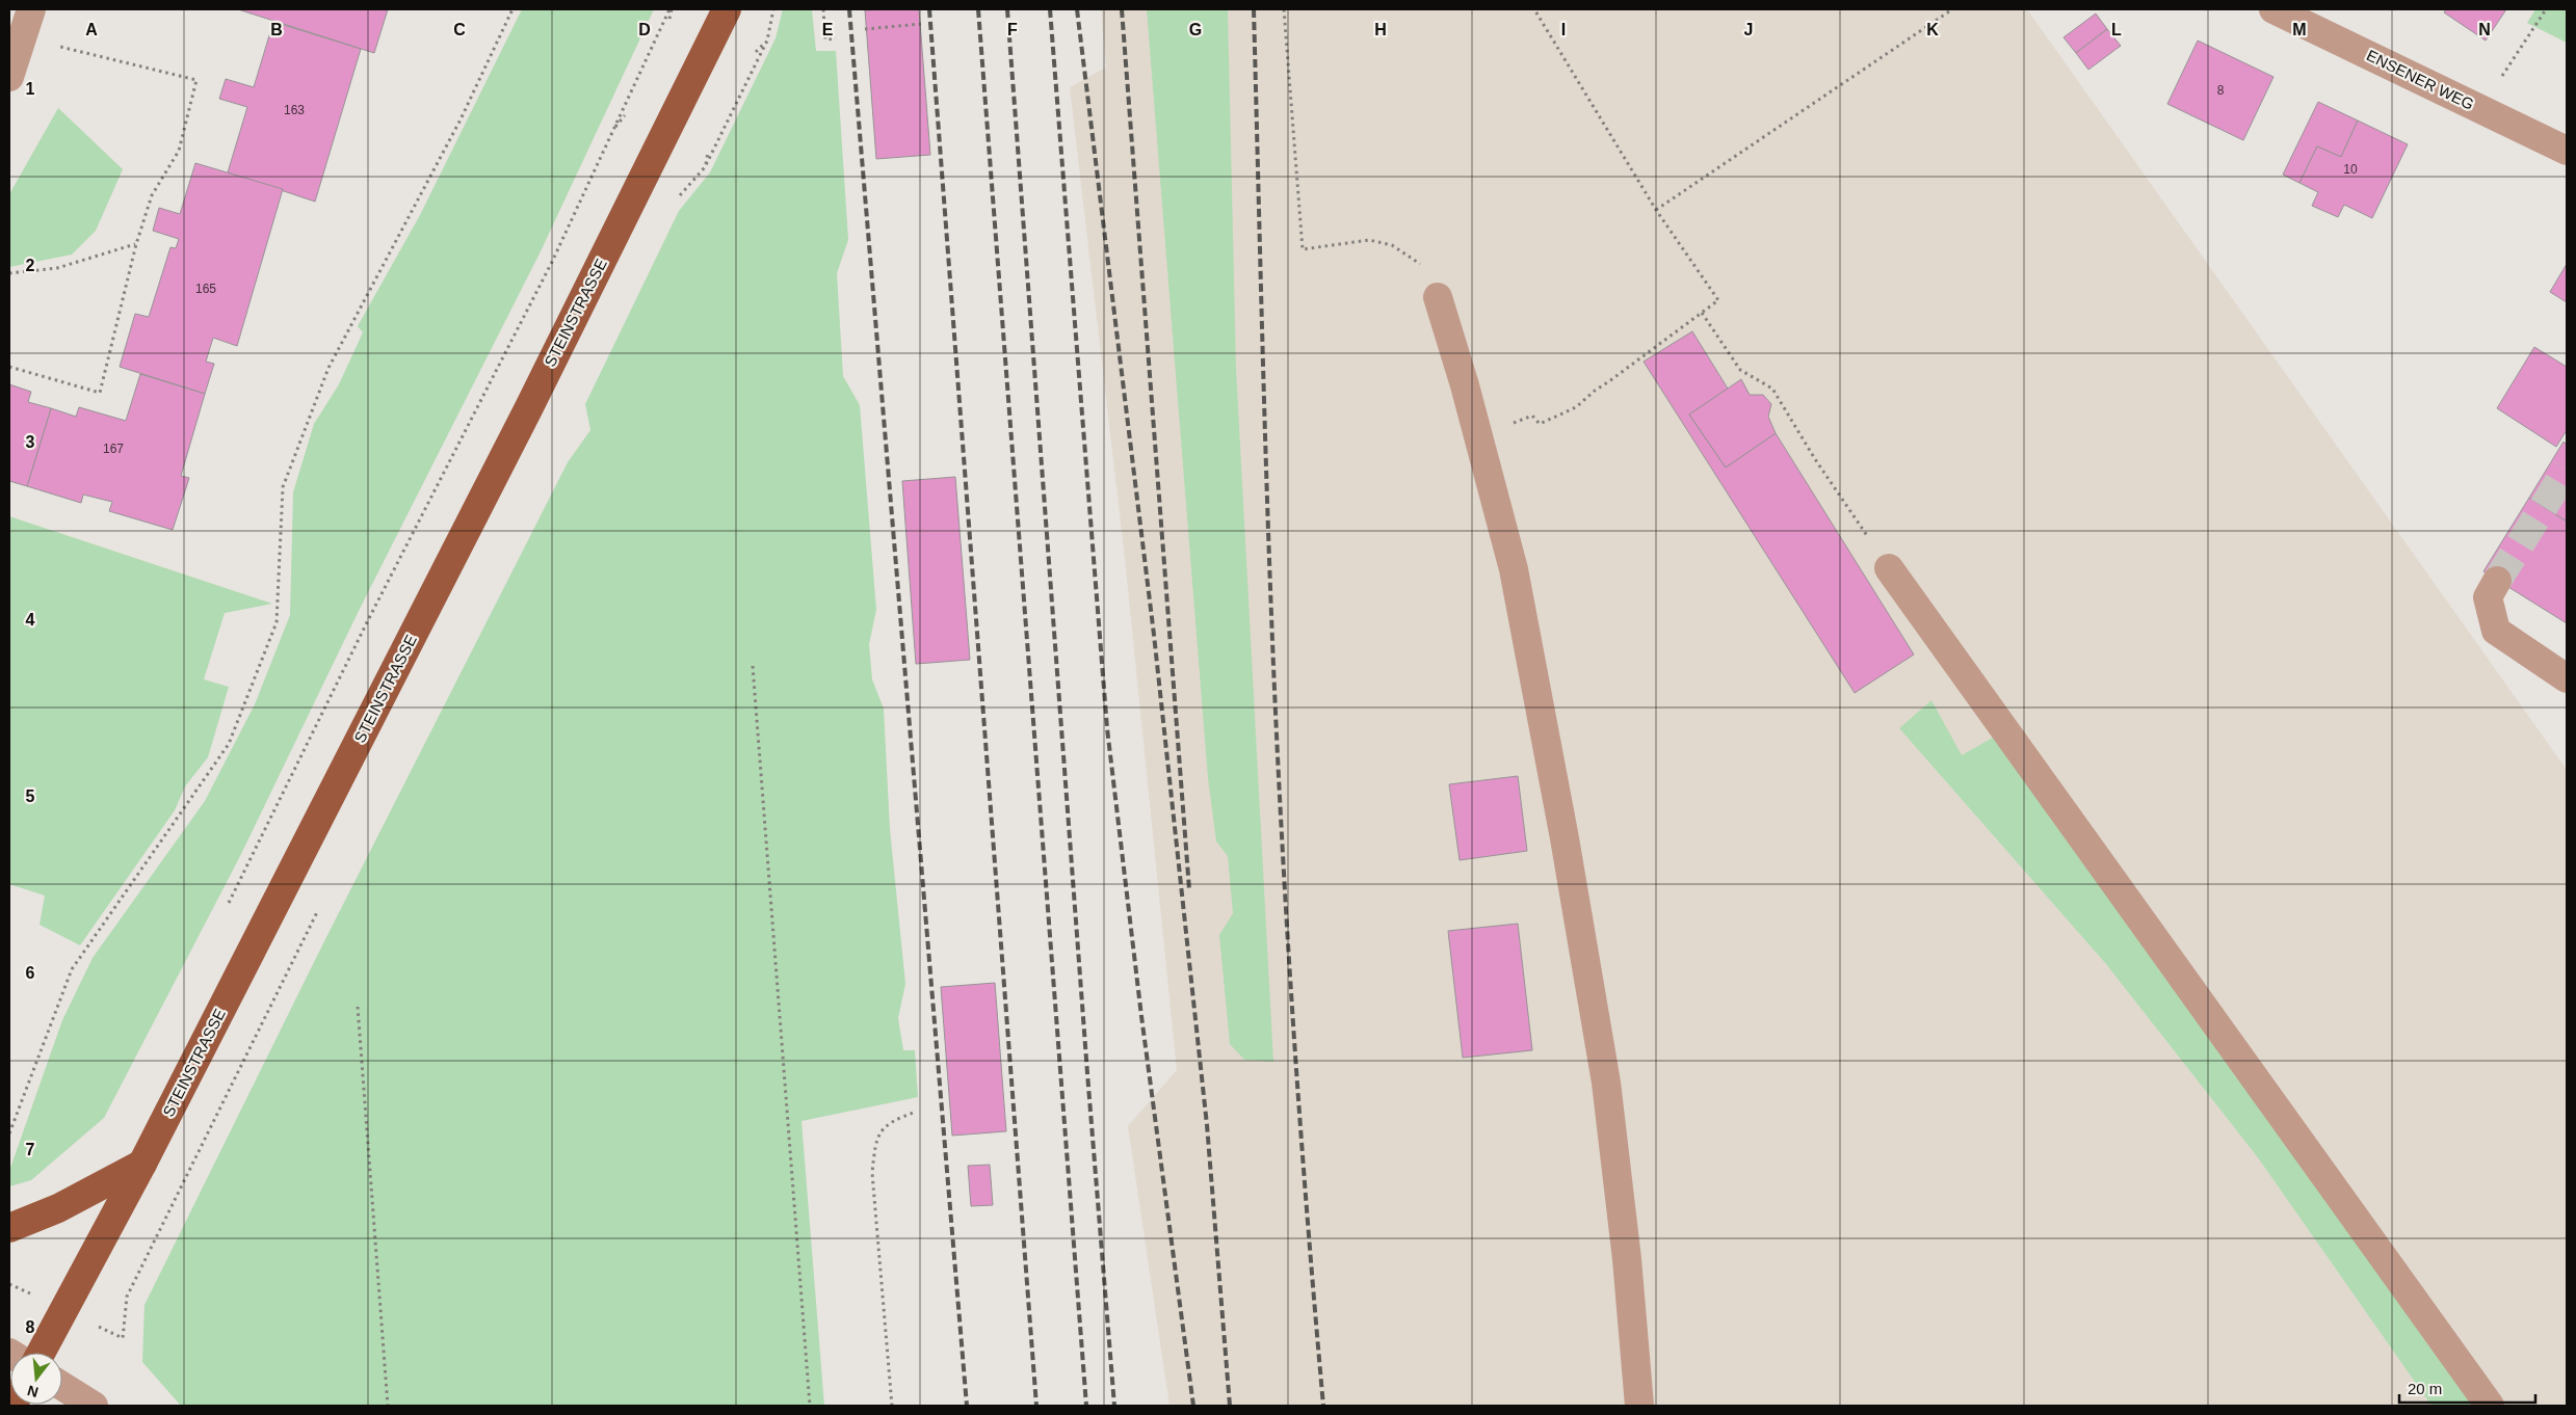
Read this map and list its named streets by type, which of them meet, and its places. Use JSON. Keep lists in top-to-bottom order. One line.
{"streets":{"main road":["STEINSTRASSE"],"street":["ENSENER WEG"]},"house_numbers":["8","163","10","165","167"],"scale_bar":"20 m","north":"bottom","grid":{"columns":["A","B","C","D","E","F","G","H","I","J","K","L","M","N"],"rows":["1","2","3","4","5","6","7","8"]}}
